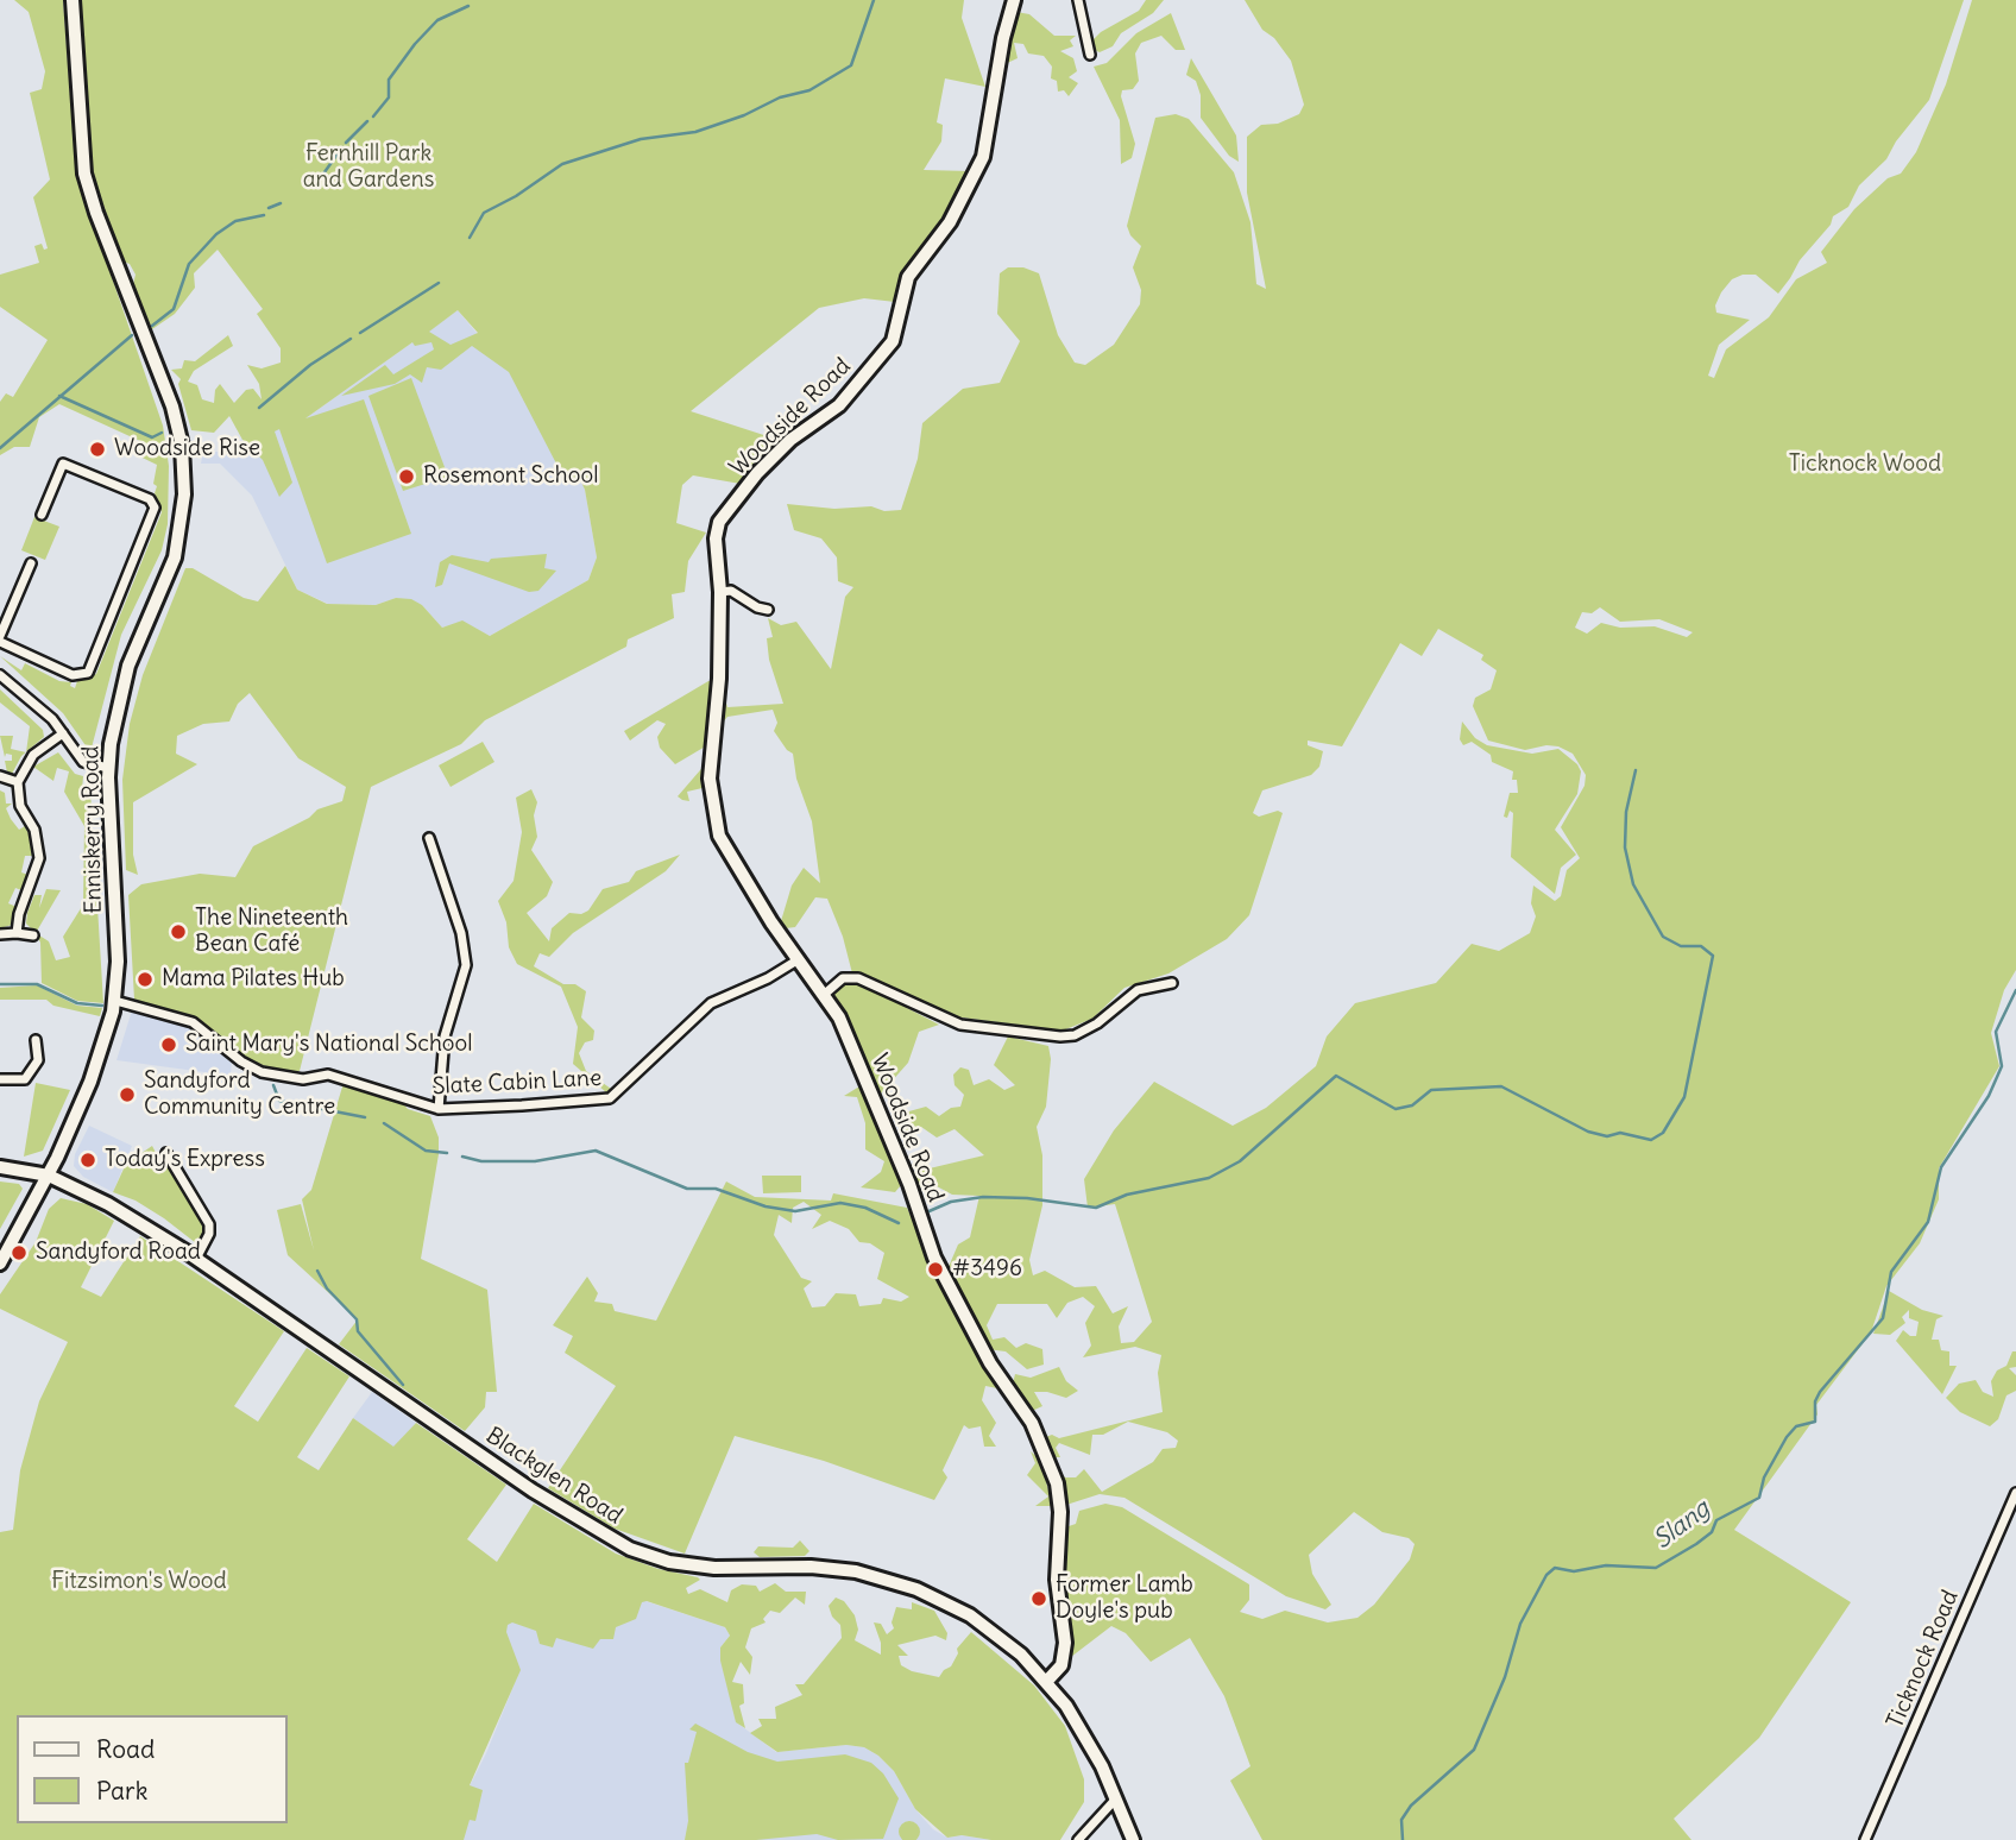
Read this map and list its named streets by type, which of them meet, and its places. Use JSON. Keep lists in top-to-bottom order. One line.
{"streets":{"street":["Woodside Road","Enniskerry Road","Slate Cabin Lane","Blackglen Road","Ticknock Road"]},"crossings":[["Woodside Road","Slate Cabin Lane"],["Woodside Road","Blackglen Road"],["Enniskerry Road","Slate Cabin Lane"],["Enniskerry Road","Blackglen Road"]],"water":["Slang"],"parks":["Fernhill Park and Gardens","Ticknock Wood","Fitzsimon's Wood"],"places":["Woodside Rise","Rosemont School","The Nineteenth Bean Café","Mama Pilates Hub","Saint Mary's National School","Sandyford Community Centre","Today's Express","Sandyford Road","#3496","Former Lamb Doyle's pub"],"legend":["Road","Park"]}
